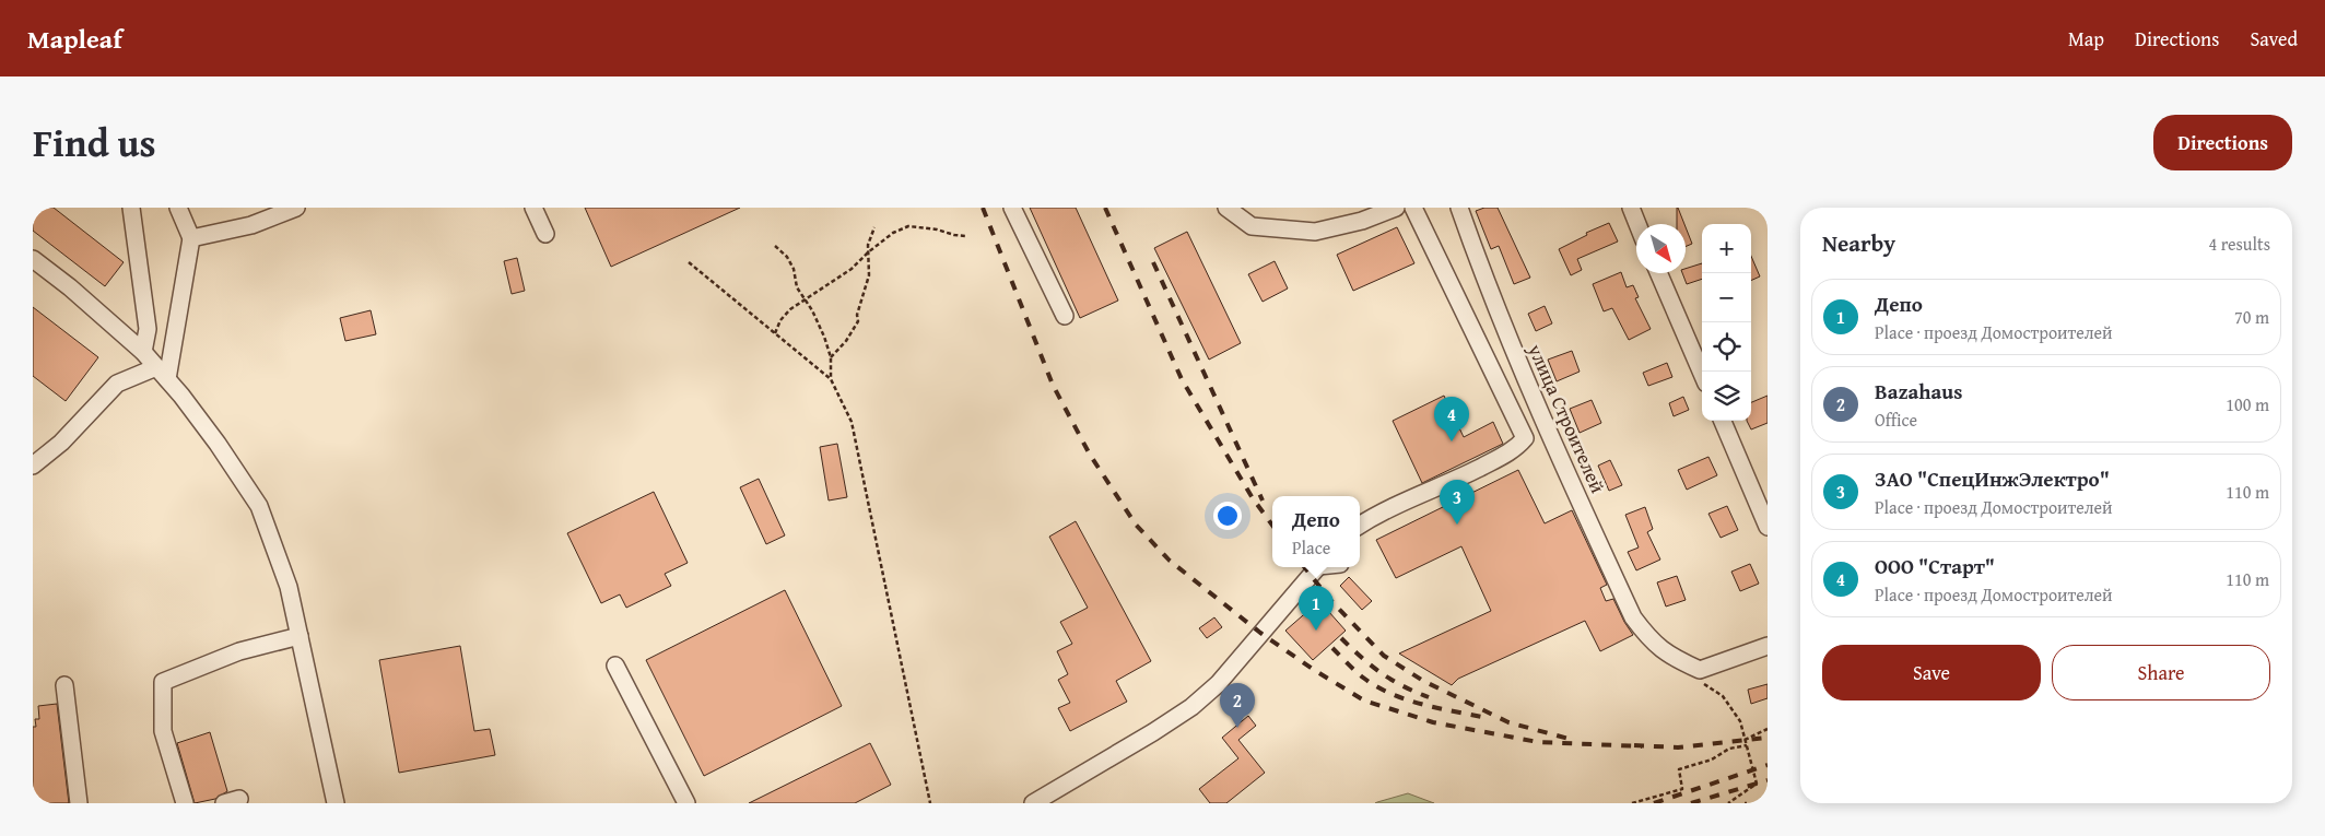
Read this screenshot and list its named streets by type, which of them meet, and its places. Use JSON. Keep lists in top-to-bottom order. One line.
{"streets":{"street":["улица Строителей"]},"north":"bottom right","page":{"header":"Mapleaf","nav":["Map","Directions","Saved"],"title":"Find us","buttons":["Directions",["Save","Share"]],"heading":["Nearby","4 results"],"map_buttons":["+","−"],"list":[{"mark":"1","name":"Депо","note":"Place · проезд Домостроителей","value":"70 m"},{"mark":"2","name":"Bazahaus","note":"Office","value":"100 m"},{"mark":"3","name":"ЗАО \"СпецИнжЭлектро\"","note":"Place · проезд Домостроителей","value":"110 m"},{"mark":"4","name":"ООО \"Старт\"","note":"Place · проезд Домостроителей","value":"110 m"}],"pins":["4","3","1","2"],"popup":["Депо","Place"]}}
